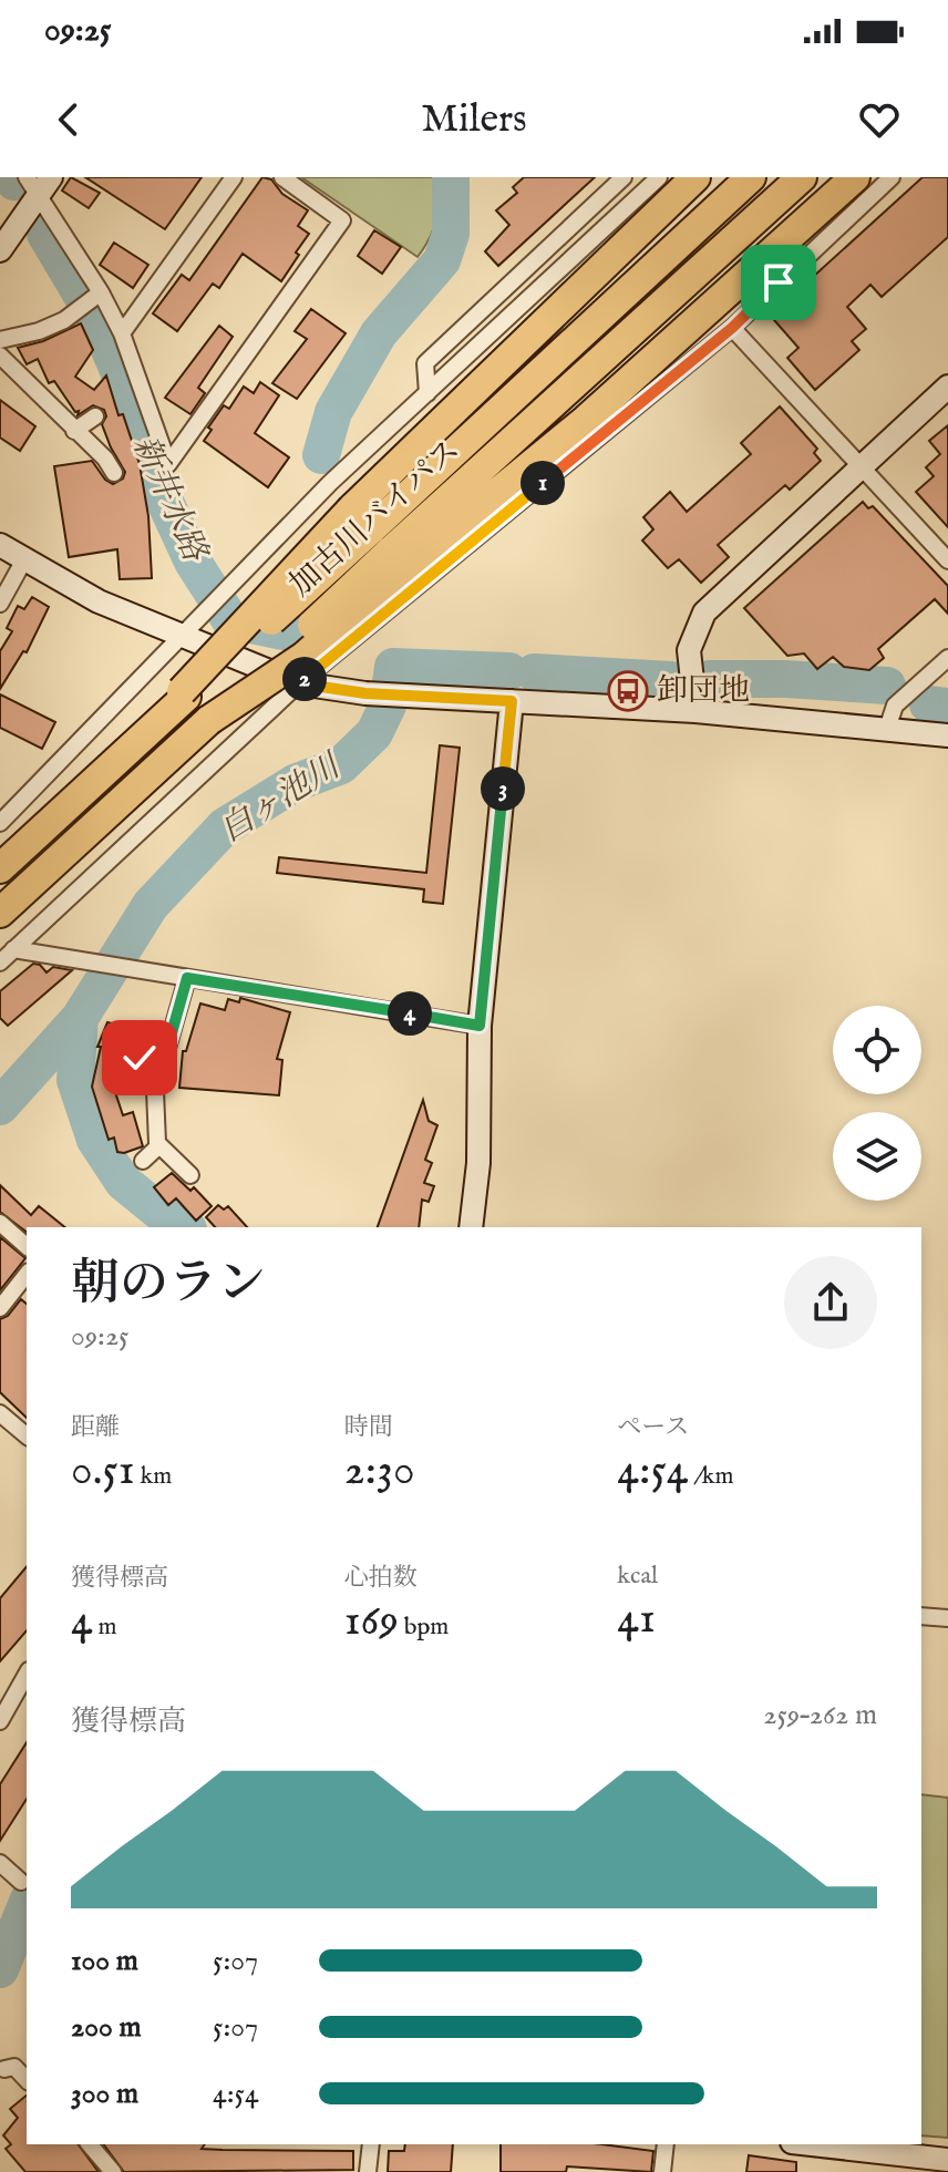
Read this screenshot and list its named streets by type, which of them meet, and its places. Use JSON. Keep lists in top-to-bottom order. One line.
{"streets":{"highway":["加古川バイパス"]},"water":["新井水路","白ヶ池川"],"places":{"bus stop":["卸団地"]},"page":{"status":"09:25","header":"Milers","pins":["1","2","3","4"],"heading":["朝のラン","09:25"],"stats":[["距離","0.51 km"],["時間","2:30"],["ペース","4:54 /km"],["獲得標高","4 m"],["心拍数","169 bpm"],["kcal","41"]],"chart":["獲得標高","259–262 m"],"list":[{"name":"100 m","note":"5:07"},{"name":"200 m","note":"5:07"},{"name":"300 m","note":"4:54"}]}}
